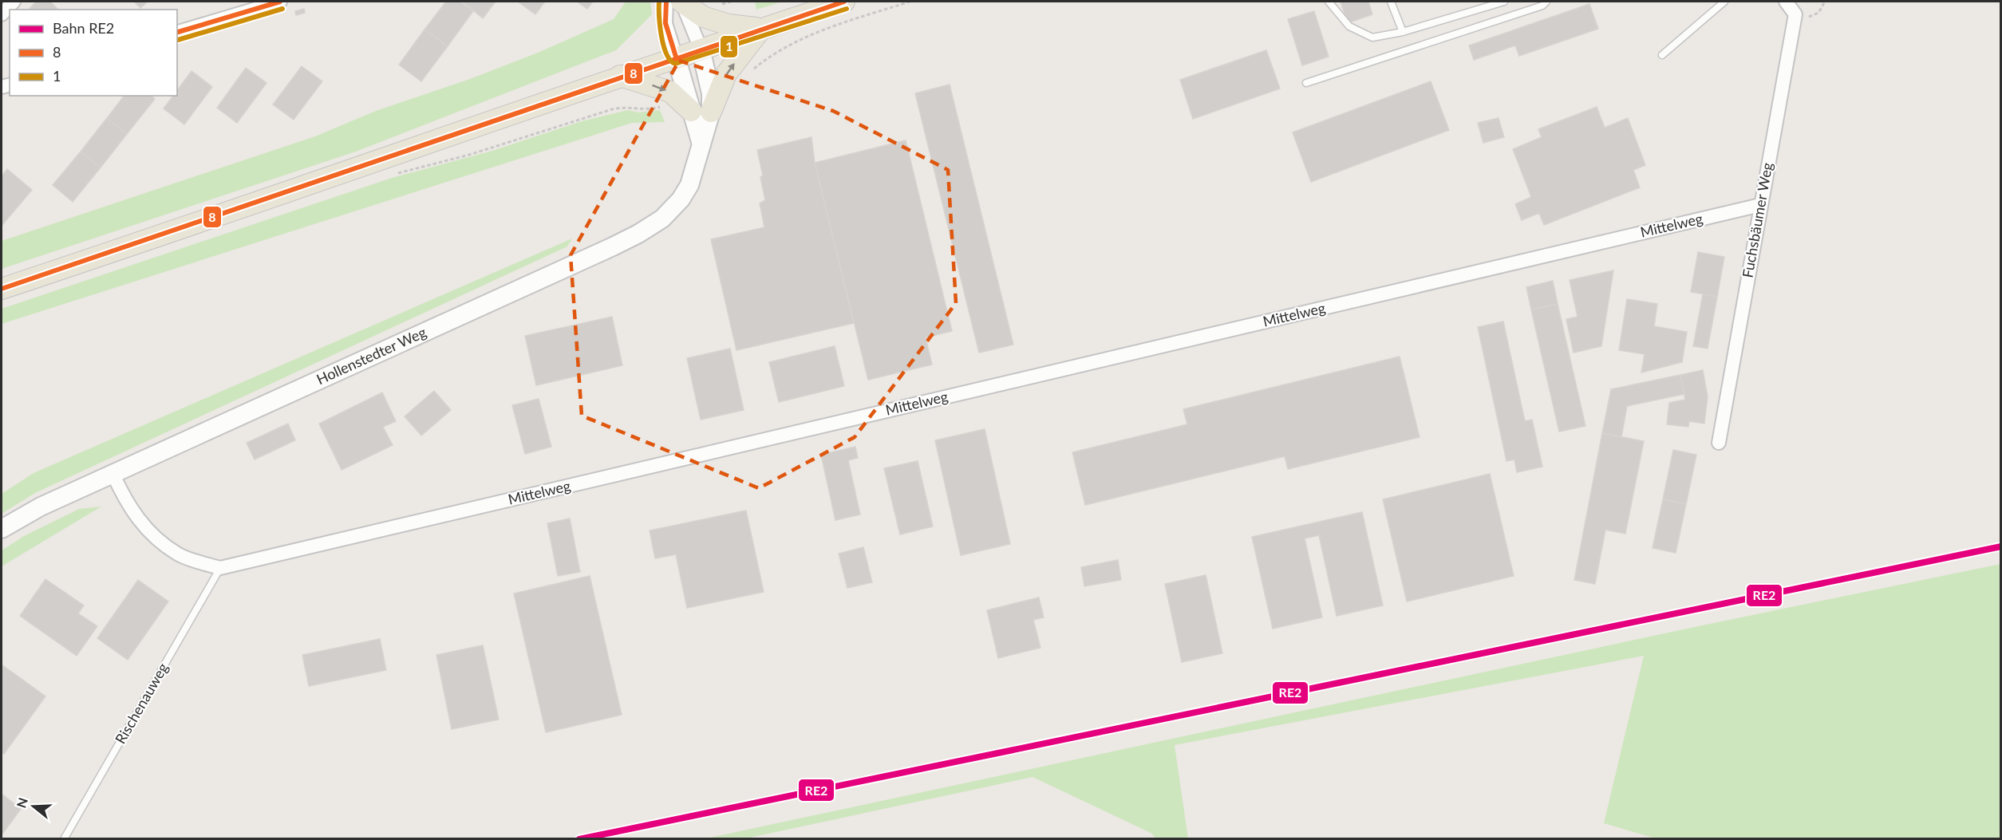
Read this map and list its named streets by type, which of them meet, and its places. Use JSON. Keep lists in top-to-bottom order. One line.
{"streets":{"main road":["Hollenstedter Weg"],"street":["Fuchsbäumer Weg","Mittelweg"],"lane":["Rischenauweg"]},"crossings":[["Fuchsbäumer Weg","Mittelweg"],["Mittelweg","Rischenauweg"]],"lines":["transit line 8","transit line 1","rail line RE2"],"legend":["Bahn RE2","8","1"],"north":"left"}
